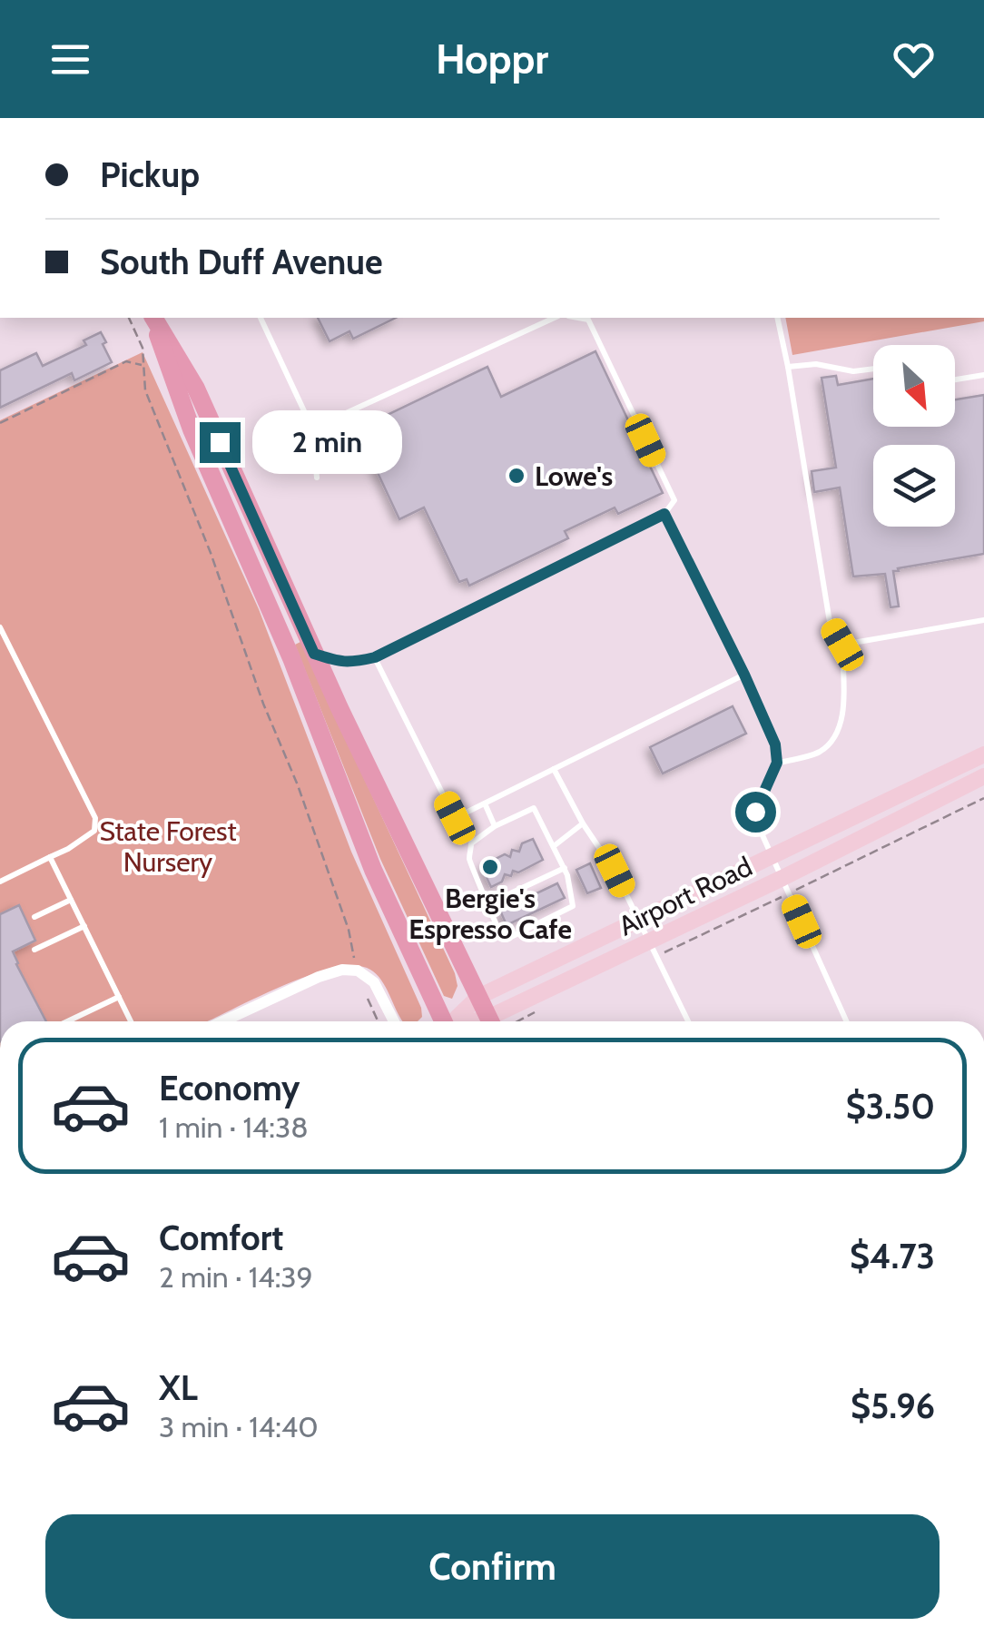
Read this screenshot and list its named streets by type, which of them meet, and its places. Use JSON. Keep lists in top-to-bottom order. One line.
{"streets":{"main road":["Airport Road"]},"parks":["State Forest Nursery"],"places":["Lowe's","Bergie's Espresso Cafe"],"north":"bottom right","page":{"header":"Hoppr","banner":["Pickup","South Duff Avenue"],"bubble":"2 min","list":[{"name":"Economy","note":"1 min · 14:38","value":"$3.50"},{"name":"Comfort","note":"2 min · 14:39","value":"$4.73"},{"name":"XL","note":"3 min · 14:40","value":"$5.96"}],"buttons":"Confirm"}}
